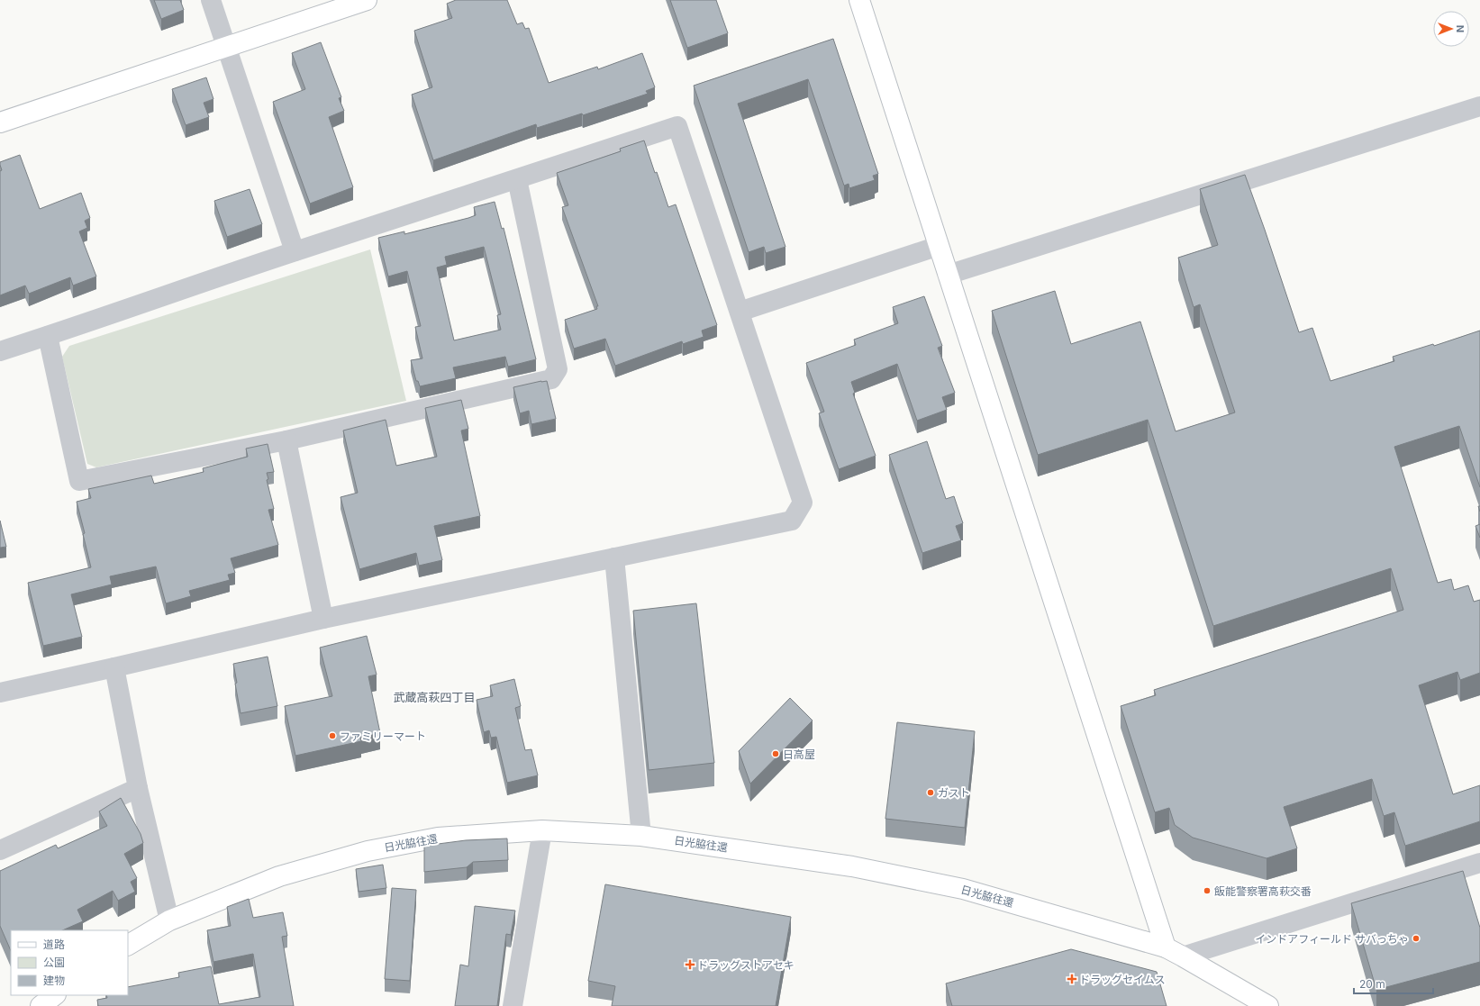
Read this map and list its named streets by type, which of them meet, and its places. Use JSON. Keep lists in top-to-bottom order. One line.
{"streets":{"street":["日光脇往還"]},"districts":["武蔵高萩四丁目"],"places":{"other":["ファミリーマート","日高屋","ガスト","飯能警察署高萩交番","インドアフィールド サバっちゃ"],"health":["ドラッグストアセキ","ドラッグセイムス"]},"legend":["道路","公園","建物"],"scale_bar":"20 m","north":"right"}
